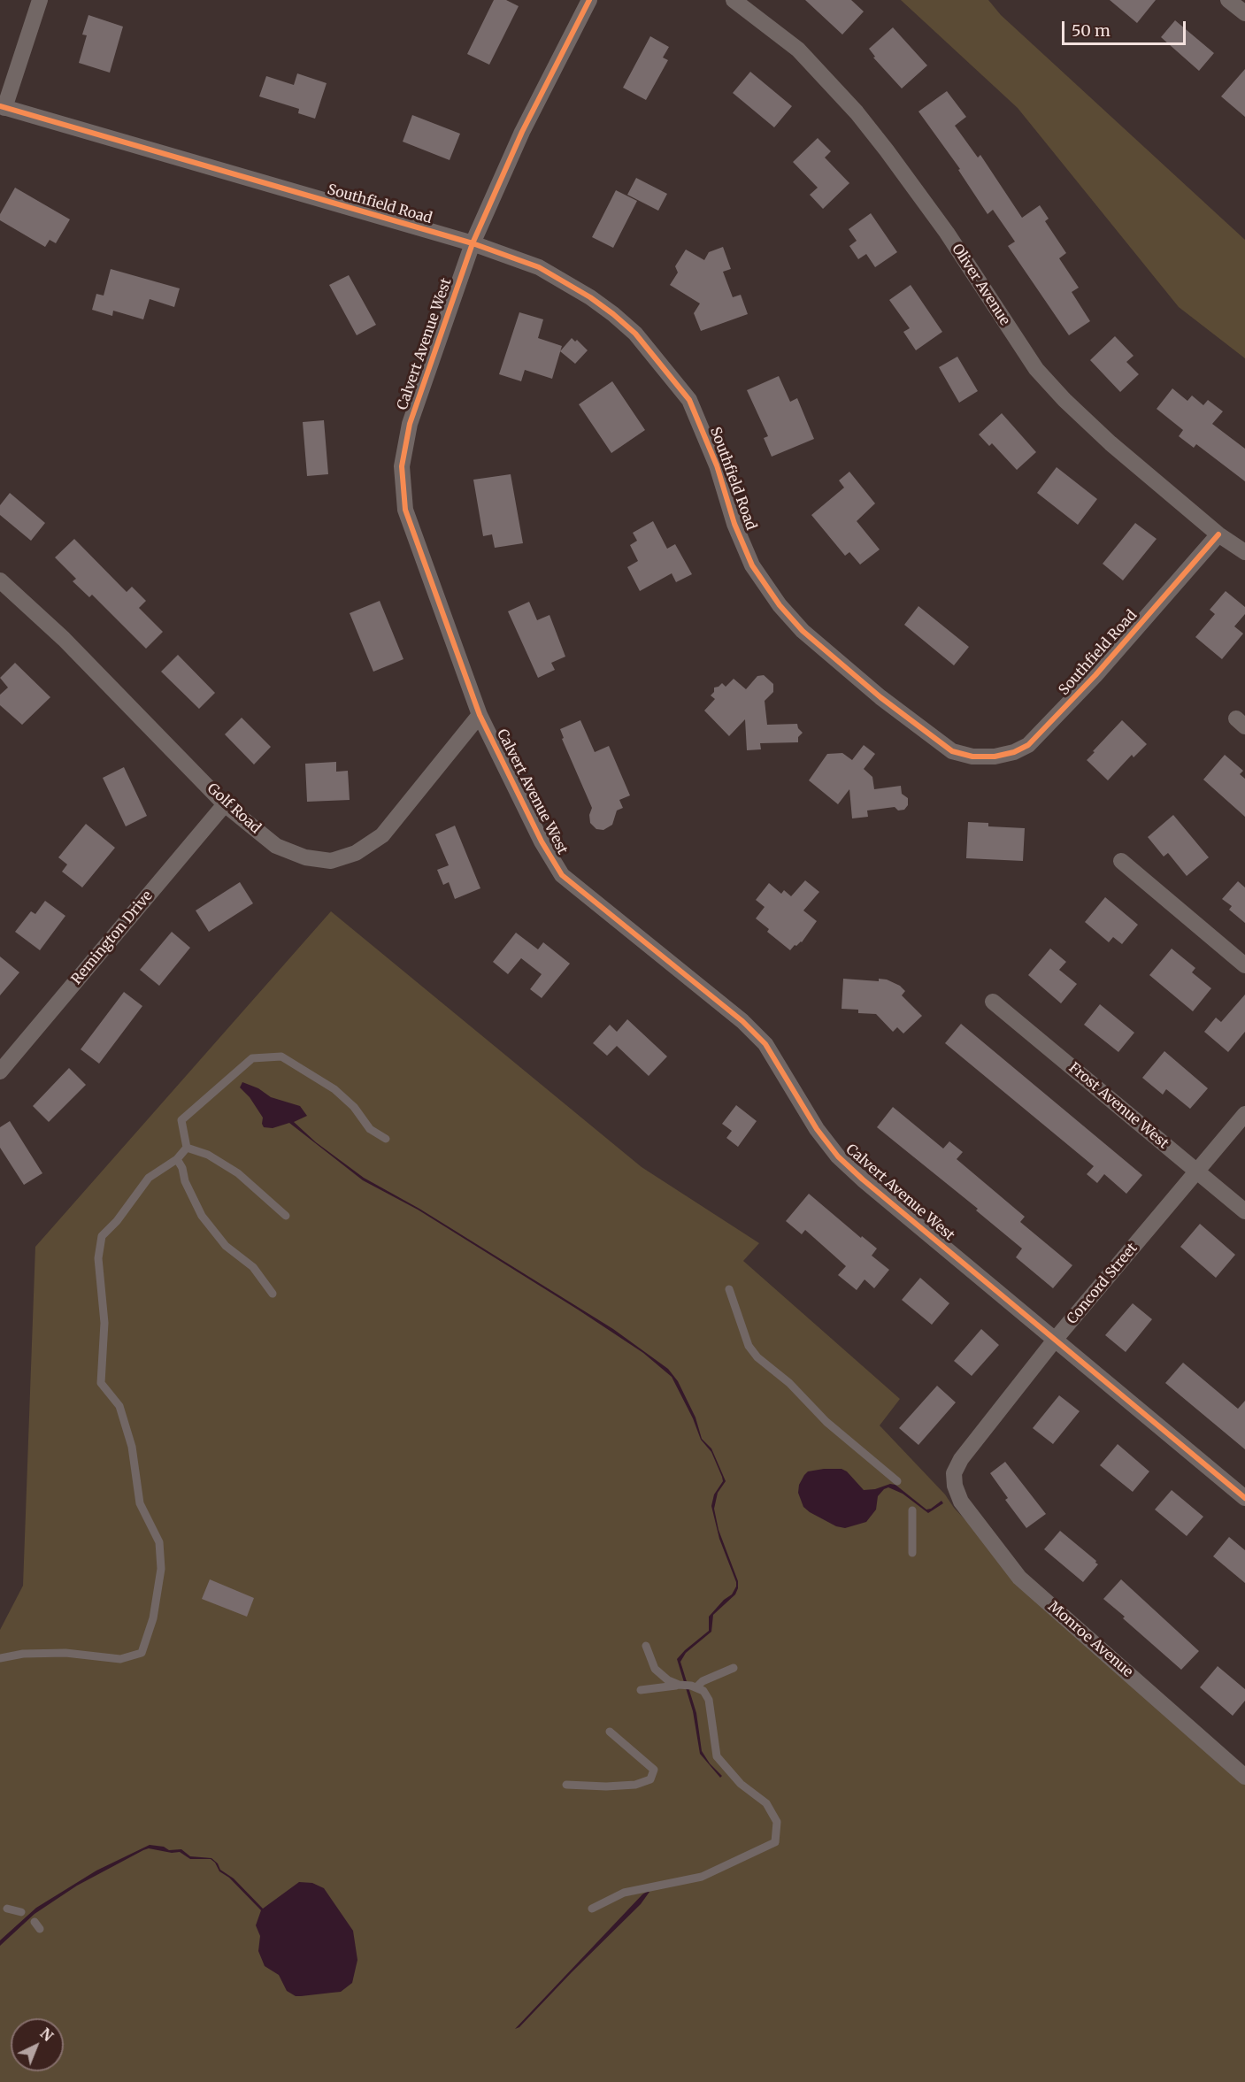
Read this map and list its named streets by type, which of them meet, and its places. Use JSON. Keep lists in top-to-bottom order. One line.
{"streets":{"street":["Southfield Road","Oliver Avenue","Calvert Avenue West","Golf Road","Remington Drive","Frost Avenue West","Concord Street","Monroe Avenue"]},"crossings":[["Southfield Road","Oliver Avenue"],["Southfield Road","Calvert Avenue West"],["Calvert Avenue West","Golf Road"],["Calvert Avenue West","Concord Street"],["Golf Road","Remington Drive"],["Frost Avenue West","Concord Street"],["Concord Street","Monroe Avenue"]],"scale_bar":"50 m","north":"top right"}
